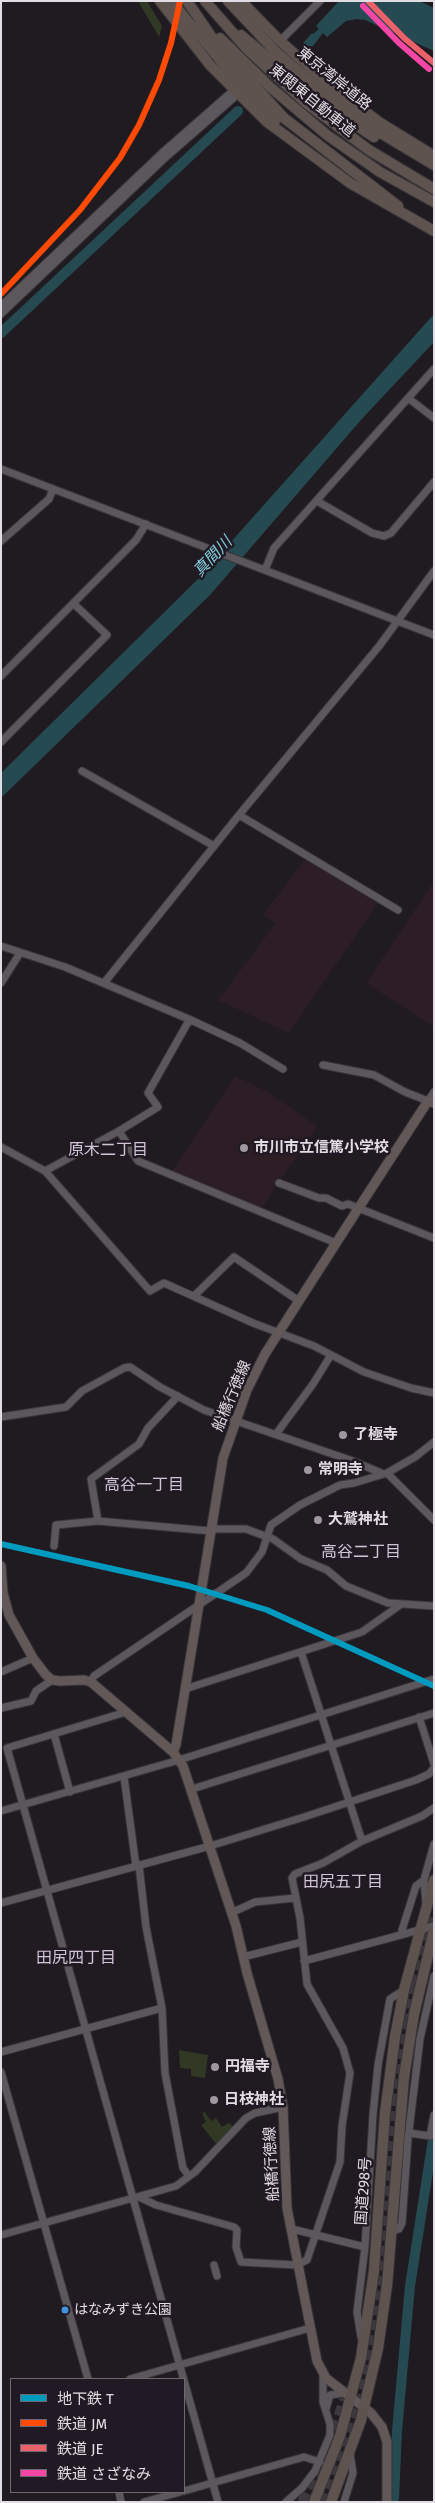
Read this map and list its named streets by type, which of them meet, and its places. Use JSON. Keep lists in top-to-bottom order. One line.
{"streets":{"highway":["東京湾岸道路","東関東自動車道","国道298号"],"main road":["船橋行徳線"]},"crossings":[["船橋行徳線","国道298号"]],"districts":["原木二丁目","高谷一丁目","高谷二丁目","田尻五丁目","田尻四丁目"],"water":["真間川"],"places":["市川市立信篤小学校","了極寺","常明寺","大鷲神社","円福寺","日枝神社","はなみずき公園"],"lines":["rail line JM","rail line JE","rail line さざなみ","metro line T"],"legend":["地下鉄 T","鉄道 JM","鉄道 JE","鉄道 さざなみ"]}
